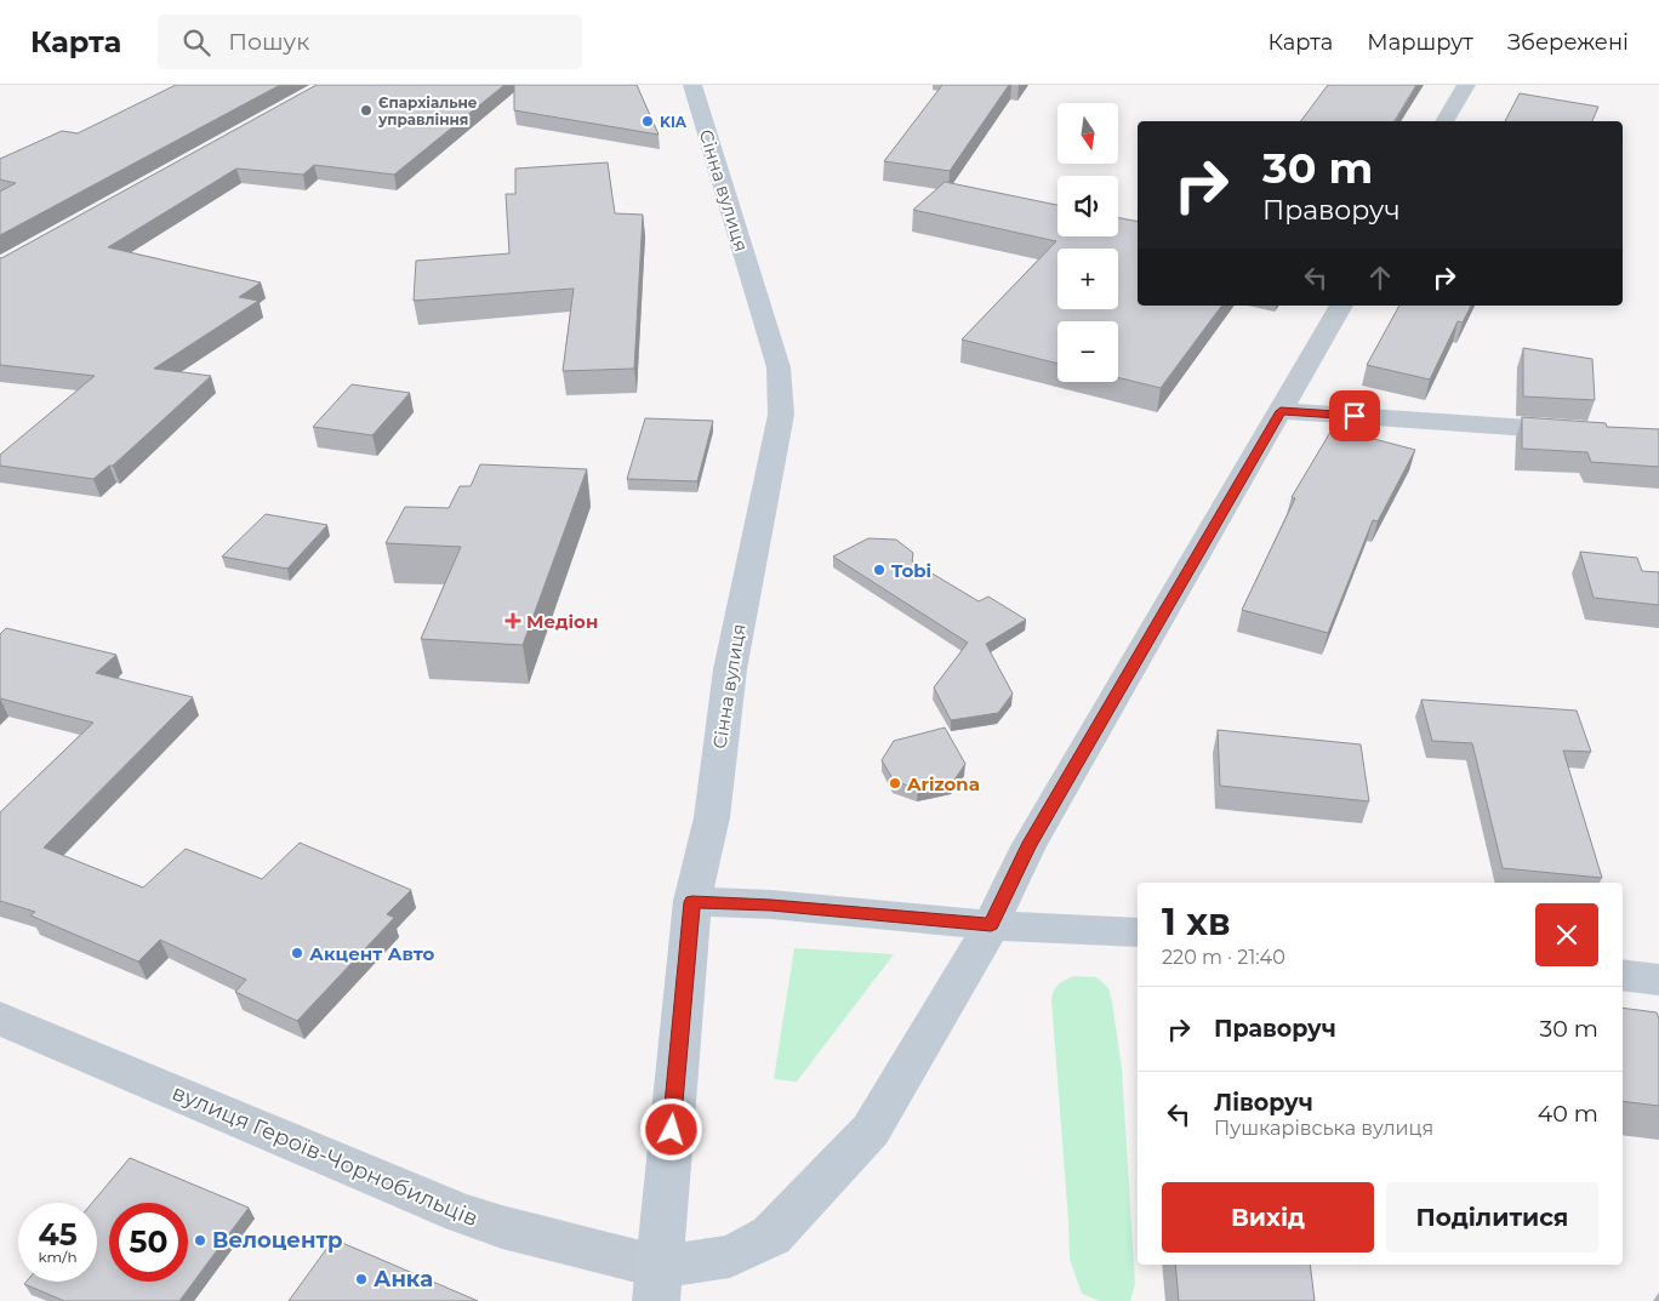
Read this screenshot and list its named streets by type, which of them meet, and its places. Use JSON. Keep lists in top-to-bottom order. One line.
{"streets":{"main road":["Сінна вулиця"],"street":["вулиця Героїв-Чорнобильців"]},"crossings":[["Сінна вулиця","вулиця Героїв-Чорнобильців"]],"places":{"other":["Єпархіальне управління","KIA","Tobi","Arizona","Акцент Авто","Велоцентр","Анка"],"health":["Медіон"]},"north":"bottom","page":{"header":"Карта","search":"Пошук","nav":["Карта","Маршрут","Збережені"],"map_buttons":["+","−"],"turn":["30 m","Праворуч"],"heading":["1 хв","220 m · 21:40"],"list":[{"name":"Праворуч","value":"30 m"},{"name":"Ліворуч","note":"Пушкарівська вулиця","value":"40 m"}],"buttons":["Вихід","Поділитися"],"speed":"45 km/h","limit":"50"}}
